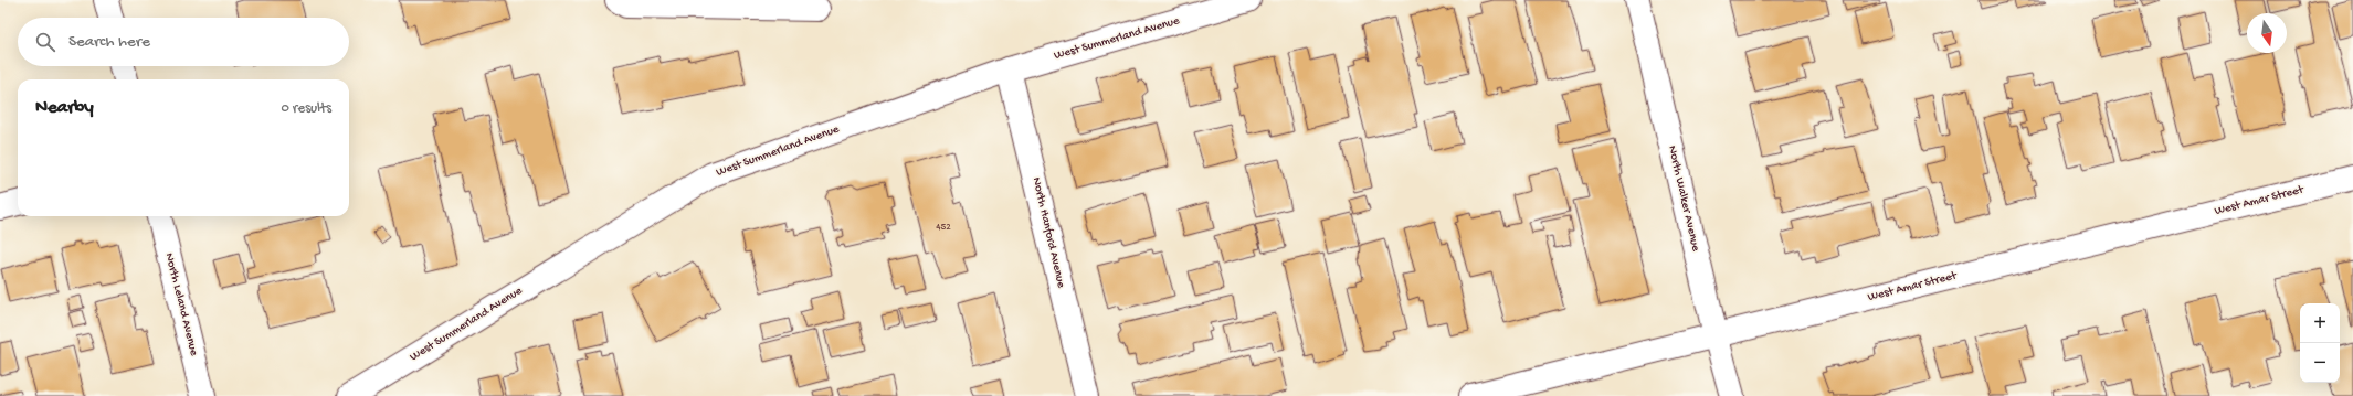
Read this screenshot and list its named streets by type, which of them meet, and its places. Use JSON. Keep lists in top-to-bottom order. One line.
{"streets":{"street":["West Summerland Avenue","North Walker Avenue","West Amar Street","North Hanford Avenue","North Leland Avenue"]},"crossings":[["West Summerland Avenue","North Hanford Avenue"],["North Walker Avenue","West Amar Street"]],"house_numbers":["452"],"north":"bottom","page":{"search":"Search here","heading":["Nearby","0 results"],"map_buttons":["+","−"]}}
